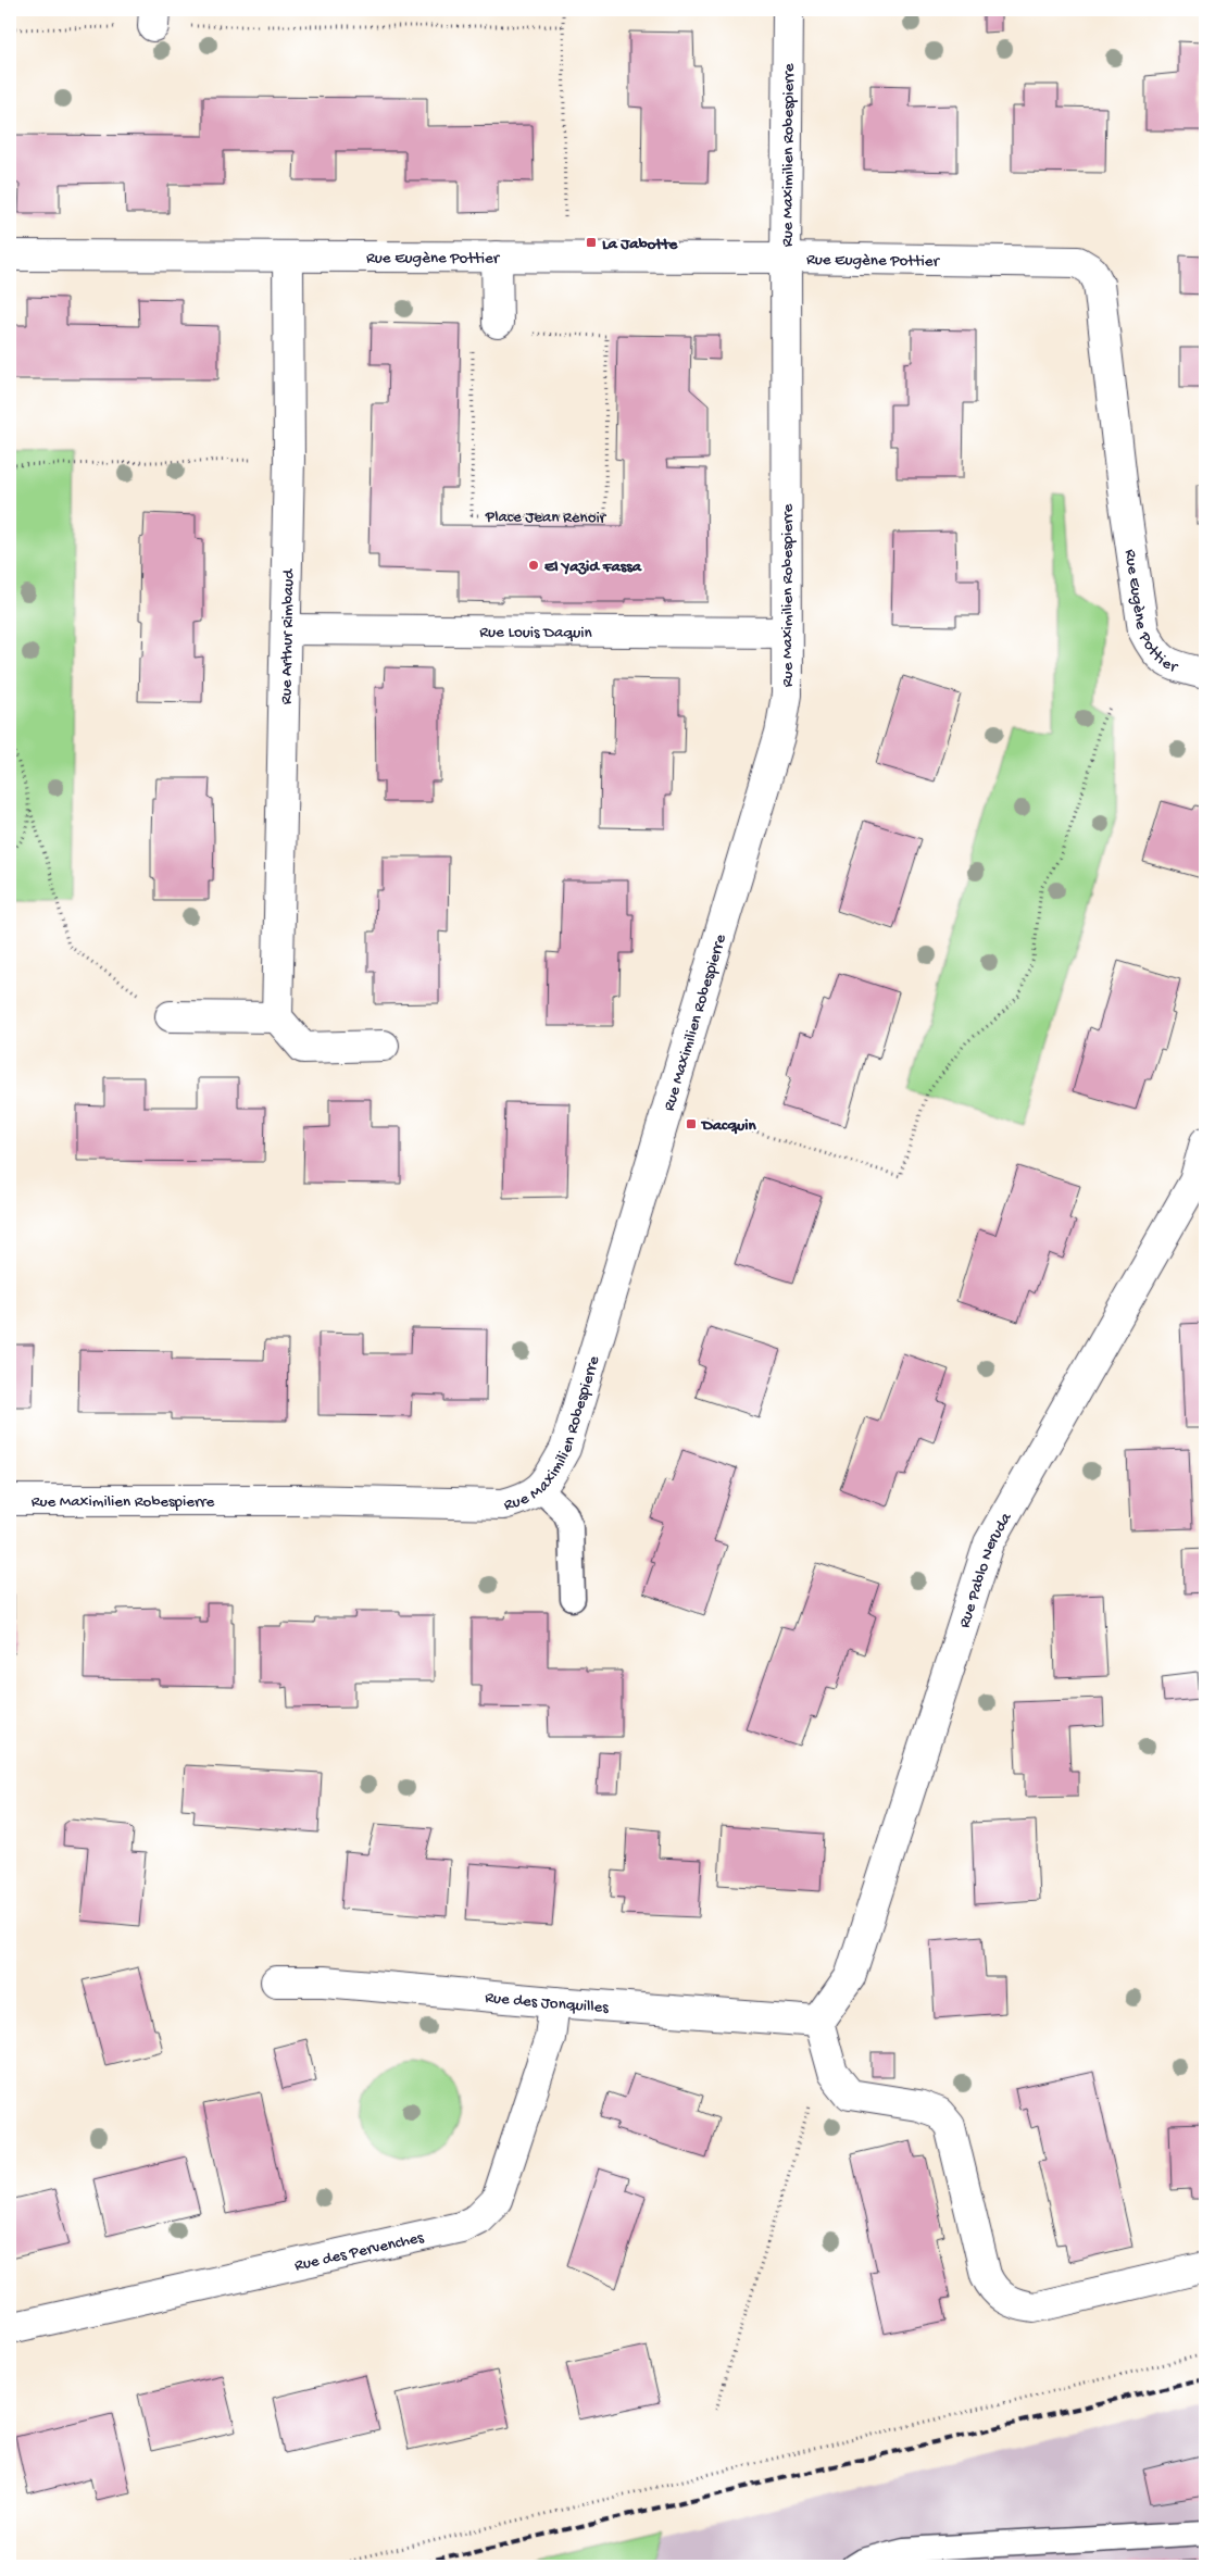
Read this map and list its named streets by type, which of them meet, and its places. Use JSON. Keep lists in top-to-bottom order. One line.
{"streets":{"street":["Rue Maximilien Robespierre","Rue Eugène Pottier","Rue Louis Daquin","Rue Arthur Rimbaud","Rue Pablo Neruda","Rue des Jonquilles","Rue des Pervenches"],"path":["Place Jean Renoir"]},"crossings":[["Rue Maximilien Robespierre","Rue Eugène Pottier"],["Rue Maximilien Robespierre","Rue Louis Daquin"],["Rue Eugène Pottier","Rue Arthur Rimbaud"],["Rue Louis Daquin","Rue Arthur Rimbaud"],["Rue Pablo Neruda","Rue des Jonquilles"],["Rue des Jonquilles","Rue des Pervenches"]],"places":{"transit":["La Jabotte","Dacquin"],"other":["El Yazid Fassa"]}}
